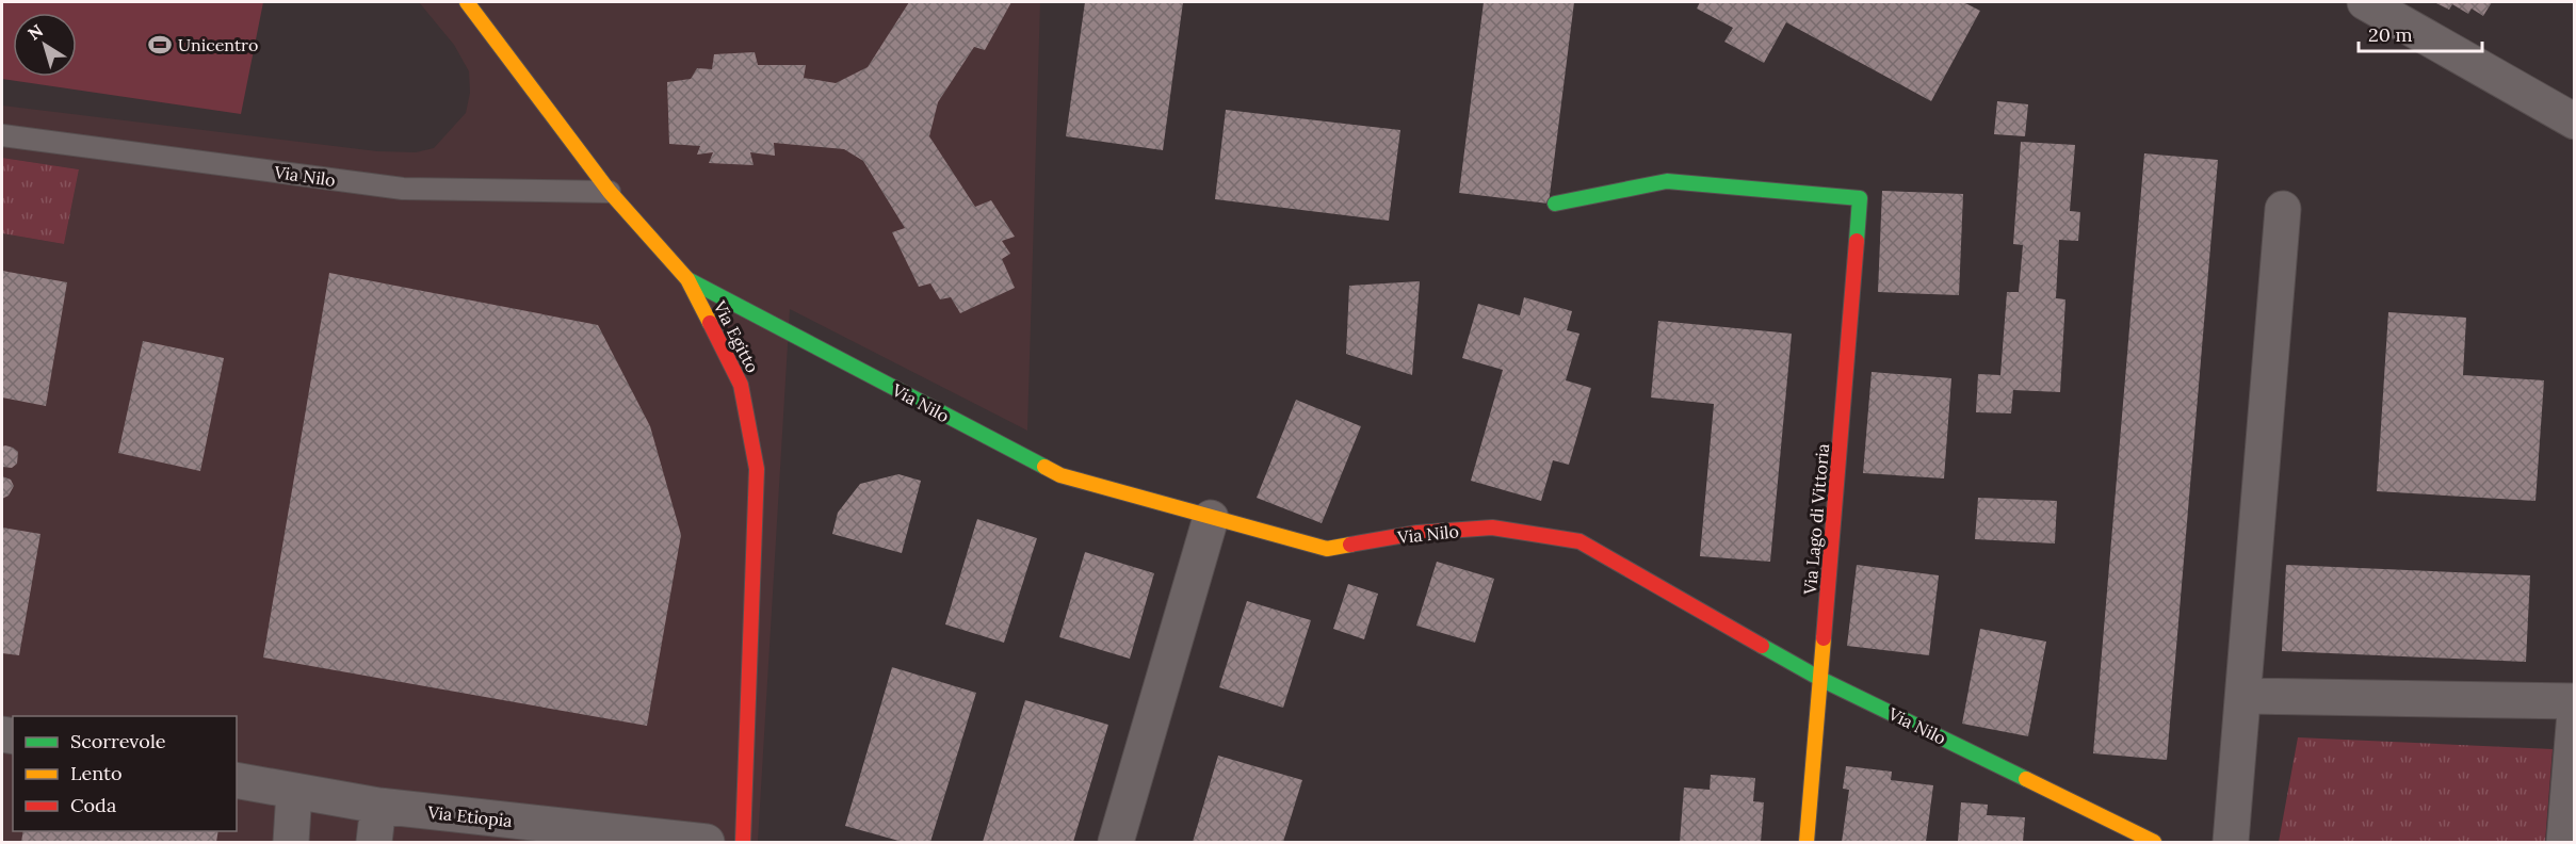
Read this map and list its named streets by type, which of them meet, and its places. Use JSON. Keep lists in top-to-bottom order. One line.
{"streets":{"street":["Via Nilo","Via Egitto","Via Lago di Vittoria","Via Etiopia"]},"crossings":[["Via Nilo","Via Egitto"],["Via Nilo","Via Lago di Vittoria"]],"places":{"sports":["Unicentro"]},"legend":["Scorrevole","Lento","Coda"],"scale_bar":"20 m","north":"top left"}
